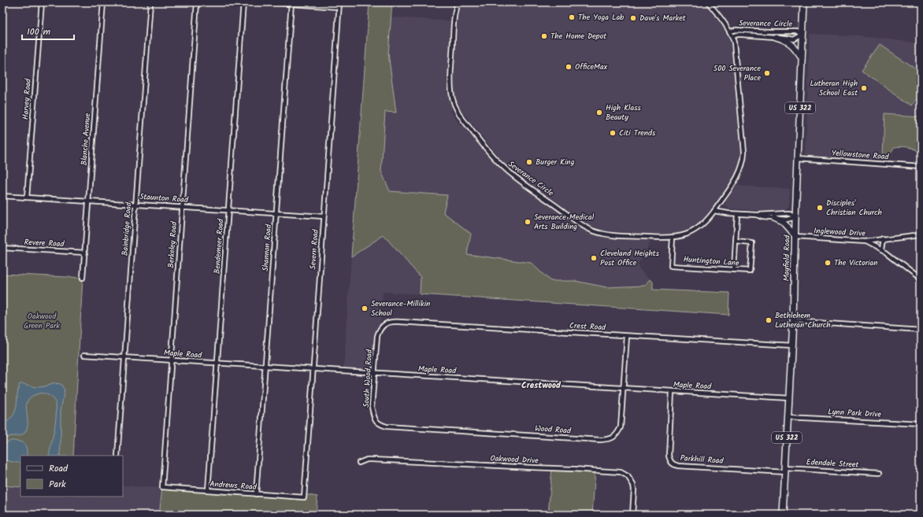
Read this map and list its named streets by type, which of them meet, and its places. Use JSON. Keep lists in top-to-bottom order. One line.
{"streets":{"main road":["US 322","Mayfield Road"],"street":["Severance Circle","Harvey Road","Blanche Avenue","Yellowstone Road","Staunton Road","Bainbridge Road","Inglewood Drive","Revere Road","Berkeley Road","Bendemeer Road","Shannon Road","Severn Road","Huntington Lane","Crest Road","Maple Road","South Wood Road","Lynn Park Drive","Wood Road","Oakwood Drive","Parkhill Road","Edendale Street","Andrews Road"]},"crossings":[["Severance Circle","Mayfield Road"],["Severance Circle","Huntington Lane"],["Harvey Road","Staunton Road"],["Blanche Avenue","Staunton Road"],["Blanche Avenue","Revere Road"],["Yellowstone Road","Mayfield Road"],["Staunton Road","Bainbridge Road"],["Staunton Road","Berkeley Road"],["Staunton Road","Bendemeer Road"],["Staunton Road","Shannon Road"],["Staunton Road","Severn Road"],["Bainbridge Road","Maple Road"],["Inglewood Drive","Mayfield Road"],["Berkeley Road","Maple Road"],["Berkeley Road","Andrews Road"],["Bendemeer Road","Maple Road"],["Bendemeer Road","Andrews Road"],["Shannon Road","Maple Road"],["Shannon Road","Andrews Road"],["Severn Road","Maple Road"],["Severn Road","Andrews Road"],["Mayfield Road","Crest Road"],["Mayfield Road","Maple Road"],["Mayfield Road","Lynn Park Drive"],["Mayfield Road","Parkhill Road"],["Mayfield Road","Edendale Street"],["Crest Road","South Wood Road"],["Crest Road","Wood Road"],["Maple Road","South Wood Road"],["Maple Road","Wood Road"],["Maple Road","Parkhill Road"],["South Wood Road","Wood Road"],["Parkhill Road","Edendale Street"]],"districts":["Crestwood"],"parks":["Oakwood Green Park"],"places":["The Yoga Lab","Dave's Market","The Home Depot","OfficeMax","500 Severance Place","Lutheran High School East","High Klass Beauty","Citi Trends","Burger King","Disciples' Christian Church","Severance Medical Arts Building","Cleveland Heights Post Office","The Victorian","Severance-Millikin School","Bethlehem Lutheran Church"],"legend":["Road","Park"],"scale_bar":"100 m"}
